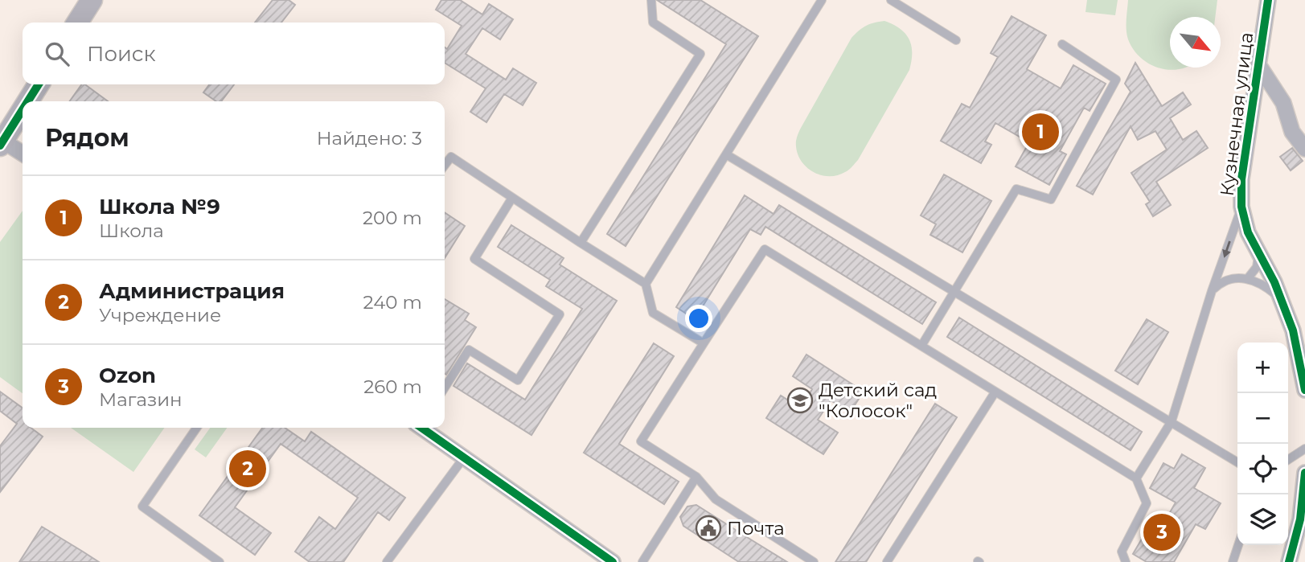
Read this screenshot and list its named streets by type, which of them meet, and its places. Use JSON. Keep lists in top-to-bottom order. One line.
{"streets":{"street":["Кузнечная улица"]},"places":{"school or university":["Детский сад \"Колосок\""],"public building":["Почта"]},"north":"bottom right","page":{"search":"Поиск","heading":["Рядом","Найдено: 3"],"pins":["1","2","3"],"list":[{"mark":"1","name":"Школа №9","note":"Школа","value":"200 m"},{"mark":"2","name":"Администрация","note":"Учреждение","value":"240 m"},{"mark":"3","name":"Ozon","note":"Магазин","value":"260 m"}],"map_buttons":["+","−"]}}
